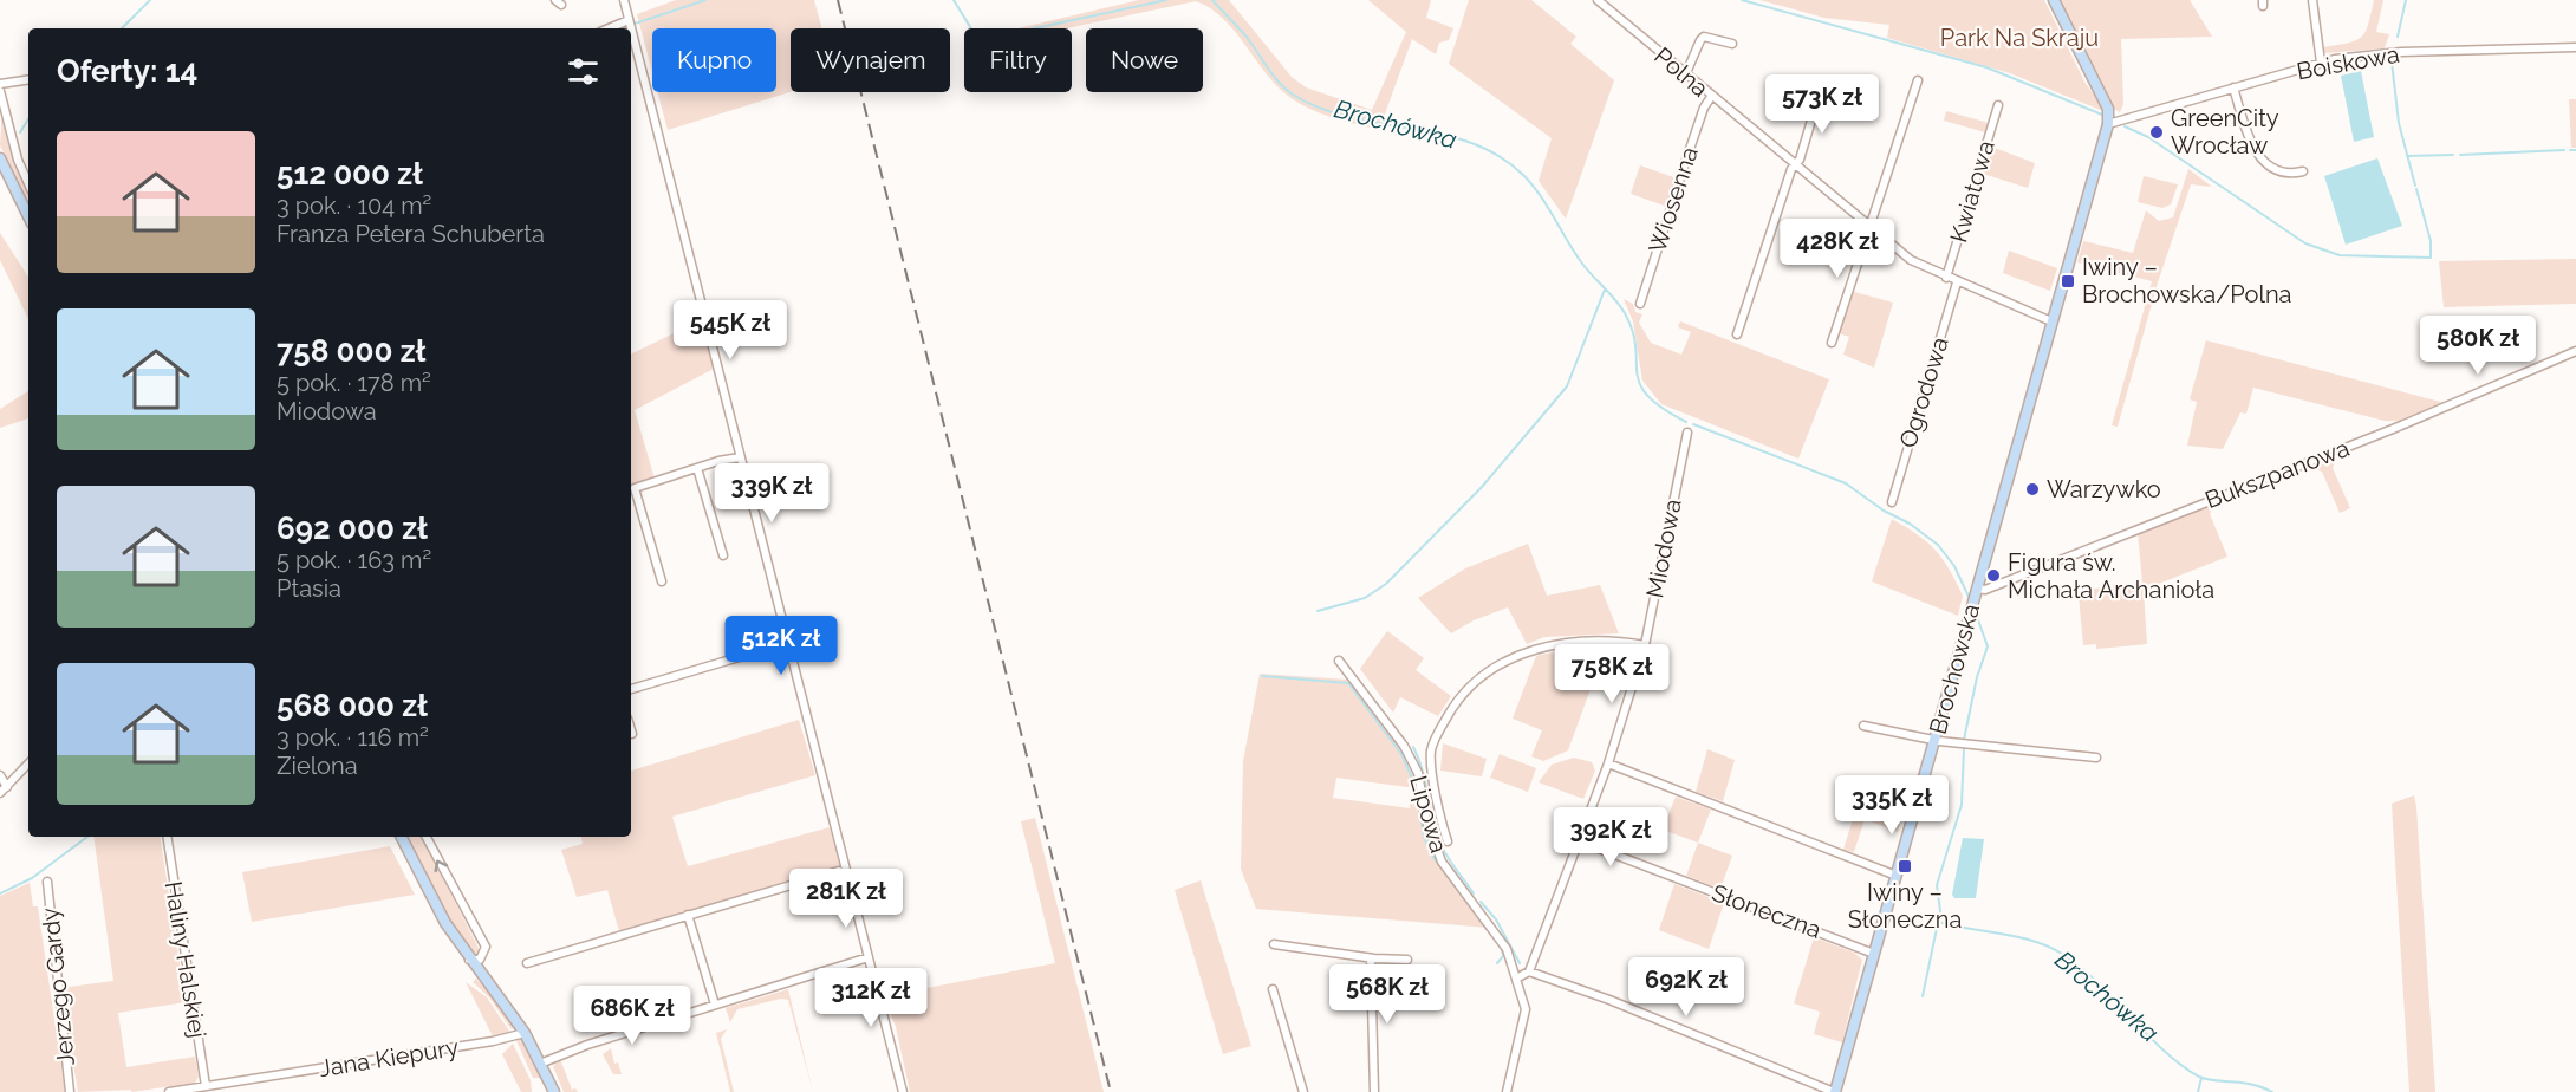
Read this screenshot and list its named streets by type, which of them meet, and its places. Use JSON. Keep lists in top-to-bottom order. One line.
{"streets":{"street":["Boiskowa","Polna","Kwiatowa","Wiosenna","Ogrodowa","Bukszpanowa","Miodowa","Brochowska","Lipowa","Słoneczna","Haliny Halskiej","Jerzego Gardy","Jana Kiepury"]},"crossings":[["Boiskowa","Brochowska"],["Polna","Kwiatowa"],["Polna","Wiosenna"],["Polna","Ogrodowa"],["Polna","Brochowska"],["Bukszpanowa","Brochowska"],["Miodowa","Słoneczna"],["Brochowska","Słoneczna"],["Haliny Halskiej","Jana Kiepury"]],"water":["Brochówka"],"parks":["Park Na Skraju"],"places":{"other":["GreenCity Wrocław","Warzywko","Figura św. Michała Archanioła"],"transit":["Iwiny – Brochowska/Polna","Iwiny – Słoneczna"]},"page":{"chip":["Kupno","Wynajem","Filtry","Nowe"],"heading":"Oferty: 14","price":["573K zł","428K zł","545K zł","580K zł","339K zł","512K zł","758K zł","335K zł","392K zł","281K zł","692K zł","568K zł","312K zł","686K zł"],"list":[{"name":"512 000 zł","note":"3 pok. · 104 m² · Franza Petera Schuberta"},{"name":"758 000 zł","note":"5 pok. · 178 m² · Miodowa"},{"name":"692 000 zł","note":"5 pok. · 163 m² · Ptasia"},{"name":"568 000 zł","note":"3 pok. · 116 m² · Zielona"}]}}
